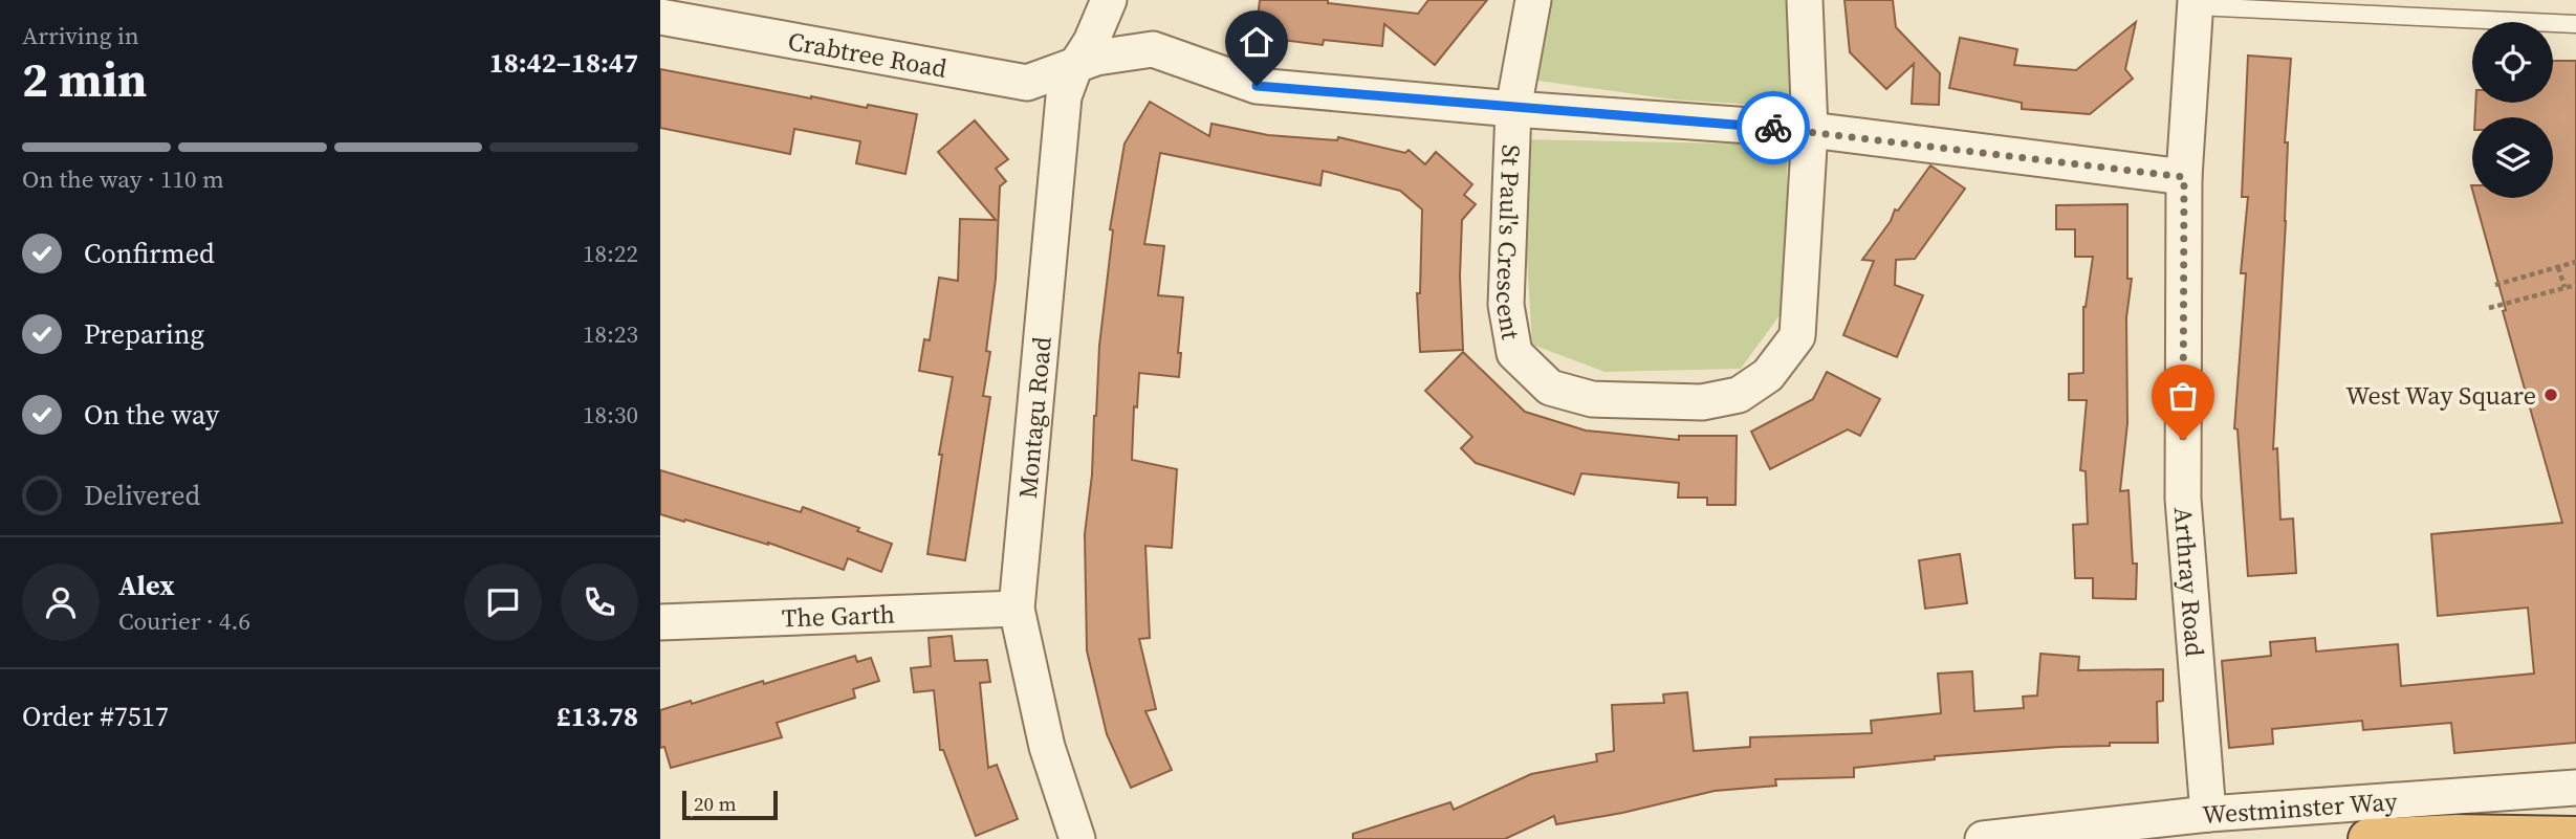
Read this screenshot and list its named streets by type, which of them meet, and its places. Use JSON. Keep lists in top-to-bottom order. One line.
{"streets":{"street":["Crabtree Road","St Paul's Crescent","Montagu Road","Arthray Road","The Garth","Westminster Way"]},"crossings":[["Crabtree Road","St Paul's Crescent"],["Crabtree Road","Montagu Road"],["Crabtree Road","Arthray Road"],["Montagu Road","The Garth"],["Arthray Road","Westminster Way"]],"places":["West Way Square"],"scale_bar":"20 m","page":{"heading":["2 min","Arriving in","18:42–18:47"],"panel":["Alex","Courier · 4.6","Order #7517","£13.78"],"bar":"On the way · 110 m","list":[["Confirmed","18:22"],["Preparing","18:23"],["On the way","18:30"],"Delivered"],"scale":"20 m"}}
